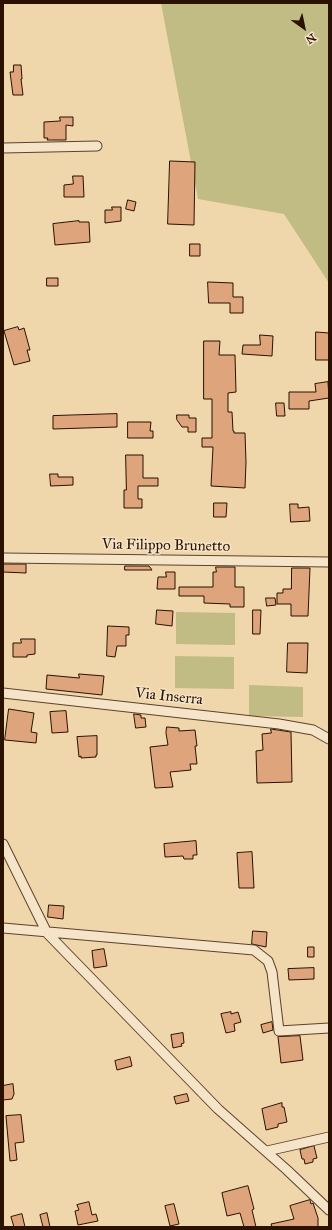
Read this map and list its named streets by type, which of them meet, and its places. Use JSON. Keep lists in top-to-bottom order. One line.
{"streets":{"street":["Via Filippo Brunetto","Via Inserra"]},"north":"bottom right"}
